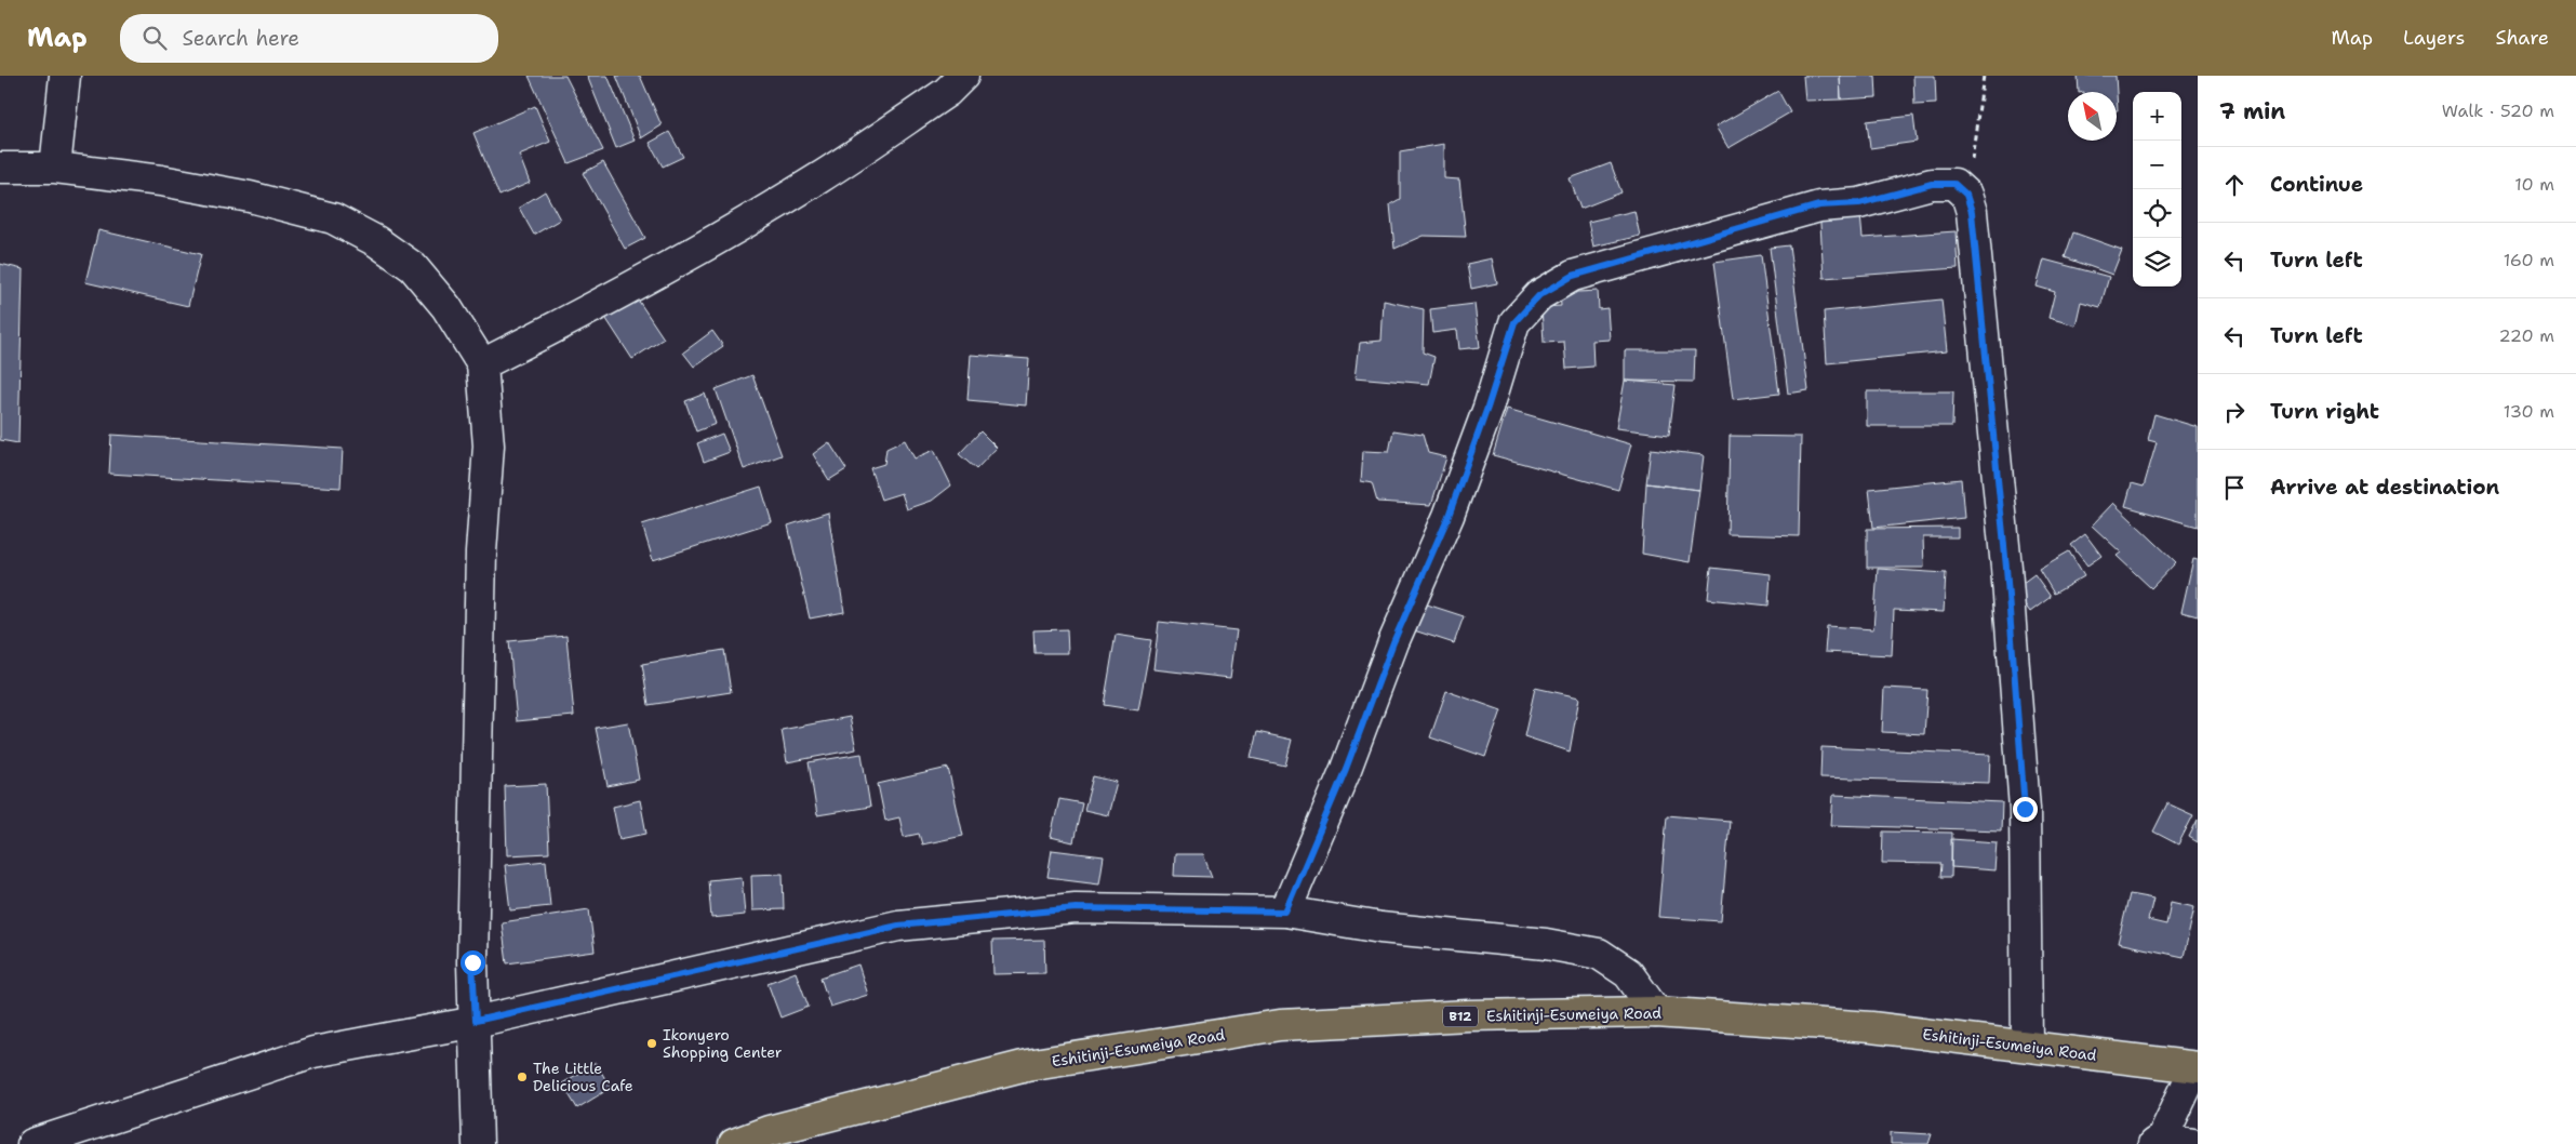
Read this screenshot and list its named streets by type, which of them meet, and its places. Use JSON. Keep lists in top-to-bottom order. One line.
{"streets":{"highway":["Eshitinji-Esumeiya Road","B12"]},"places":["Ikonyero Shopping Center","The Little Delicious Cafe"],"north":"top left","page":{"header":"Map","search":"Search here","nav":["Map","Layers","Share"],"heading":["7 min","Walk · 520 m"],"map_buttons":["+","−"],"list":[["Continue","10 m"],["Turn left","160 m"],["Turn left","220 m"],["Turn right","130 m"],"Arrive at destination"]}}
